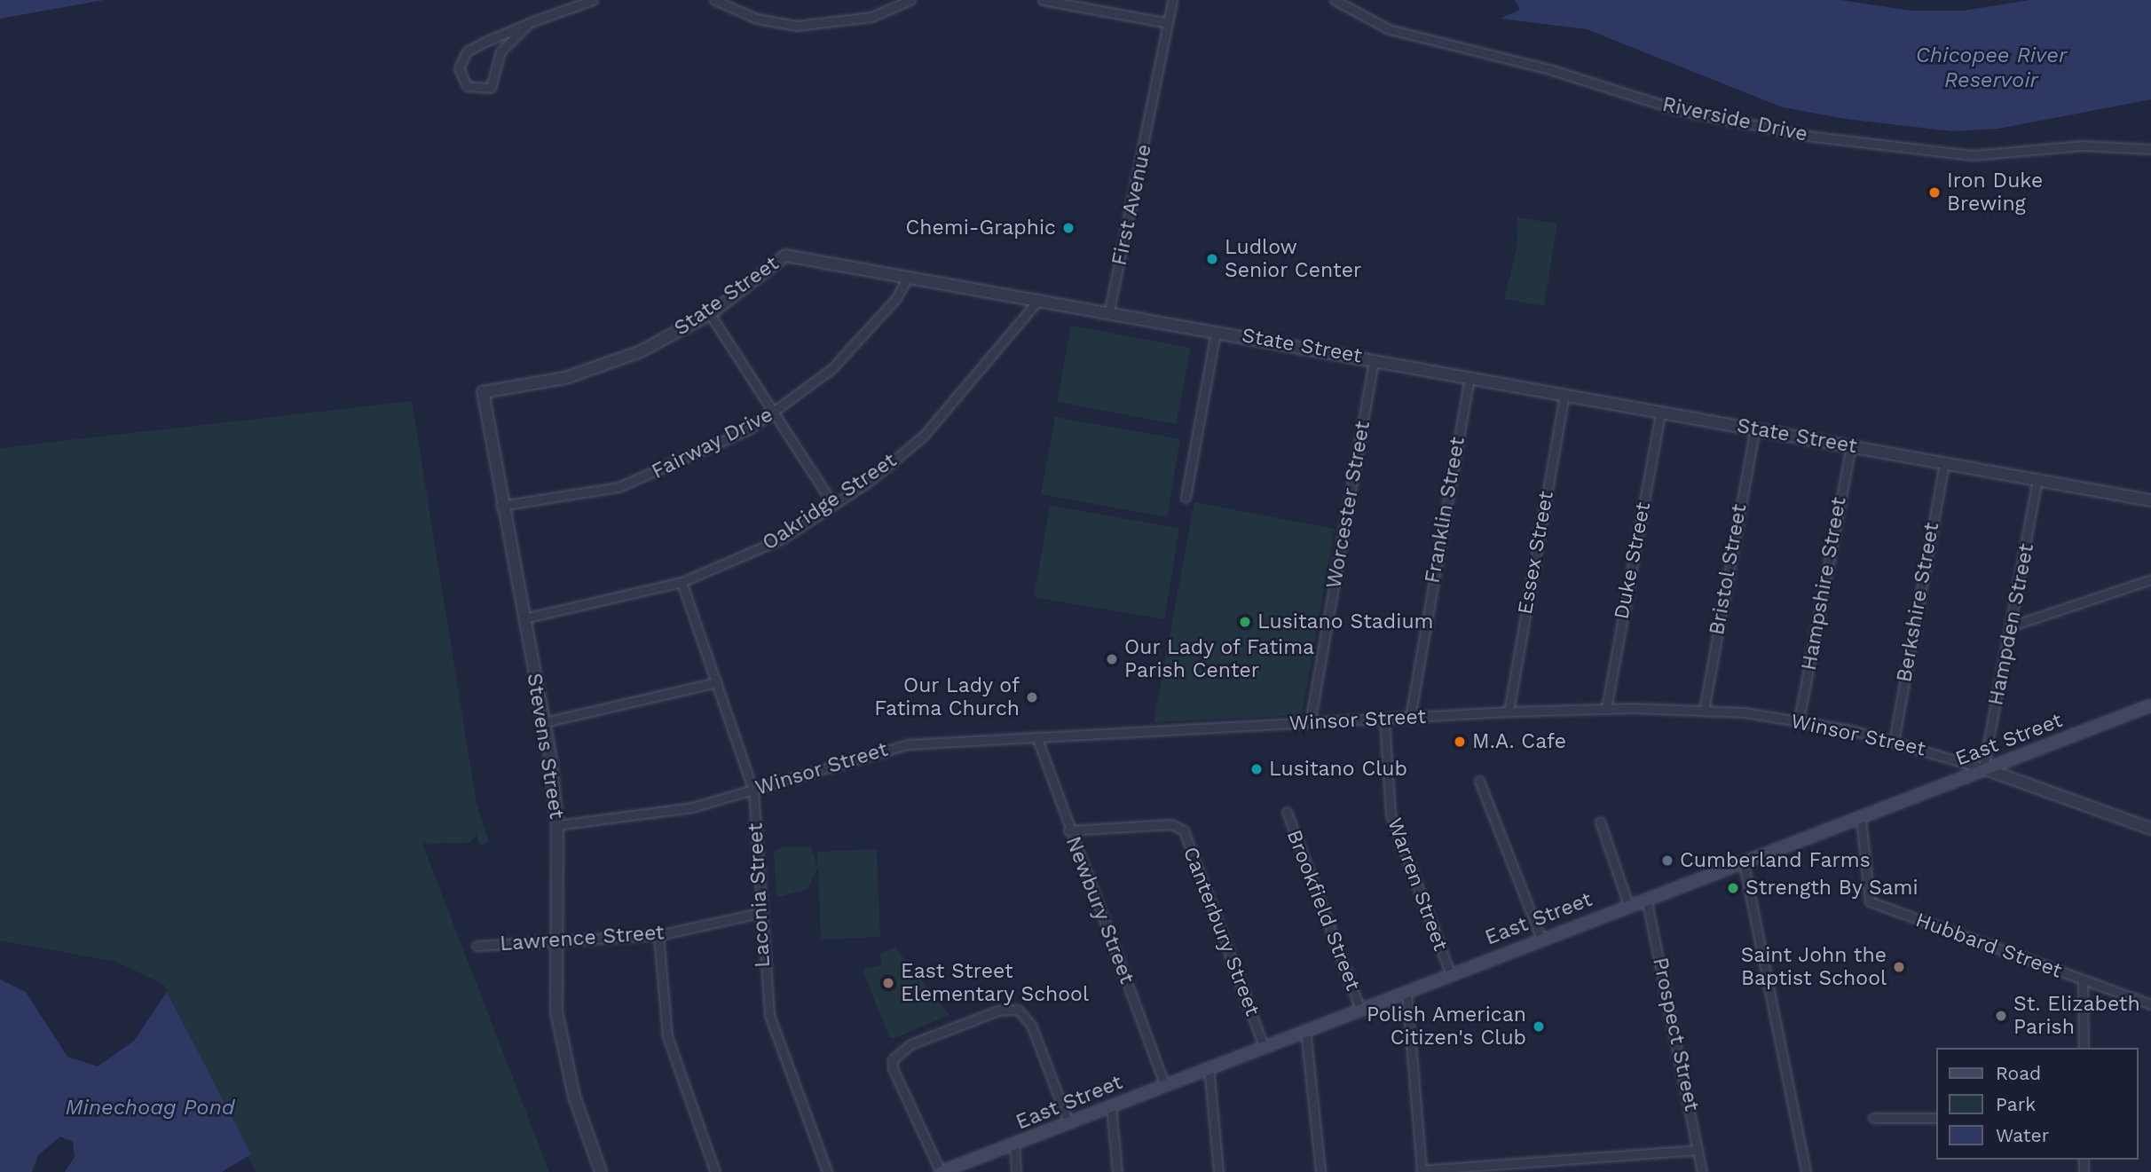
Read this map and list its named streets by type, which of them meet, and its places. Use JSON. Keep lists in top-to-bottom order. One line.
{"streets":{"main road":["East Street"],"street":["Riverside Drive","First Avenue","State Street","Fairway Drive","Oakridge Street","Worcester Street","Franklin Street","Essex Street","Duke Street","Bristol Street","Hampshire Street","Berkshire Street","Hampden Street","Winsor Street","Stevens Street","Warren Street","Laconia Street","Newbury Street","Brookfield Street","Canterbury Street","Lawrence Street","Hubbard Street","Prospect Street"]},"crossings":[["First Avenue","State Street"],["State Street","Fairway Drive"],["State Street","Oakridge Street"],["State Street","Worcester Street"],["State Street","Franklin Street"],["State Street","Essex Street"],["State Street","Duke Street"],["State Street","Bristol Street"],["State Street","Hampshire Street"],["State Street","Berkshire Street"],["State Street","Hampden Street"],["State Street","Stevens Street"],["Fairway Drive","Stevens Street"],["Oakridge Street","Stevens Street"],["Oakridge Street","Laconia Street"],["Worcester Street","Winsor Street"],["Franklin Street","Winsor Street"],["Essex Street","Winsor Street"],["Duke Street","Winsor Street"],["Bristol Street","Winsor Street"],["Hampshire Street","Winsor Street"],["Berkshire Street","Winsor Street"],["Hampden Street","Winsor Street"],["Hampden Street","East Street"],["Winsor Street","East Street"],["Winsor Street","Stevens Street"],["Winsor Street","Warren Street"],["Winsor Street","Laconia Street"],["Winsor Street","Newbury Street"],["East Street","Warren Street"],["East Street","Newbury Street"],["East Street","Brookfield Street"],["East Street","Canterbury Street"],["East Street","Hubbard Street"],["East Street","Prospect Street"],["Stevens Street","Lawrence Street"],["Laconia Street","Lawrence Street"],["Newbury Street","Canterbury Street"]],"water":["Chicopee River Reservoir","Minechoag Pond"],"places":["Iron Duke Brewing","Chemi-Graphic","Ludlow Senior Center","Lusitano Stadium","Our Lady of Fatima Parish Center","Our Lady of Fatima Church","M.A. Cafe","Lusitano Club","Cumberland Farms","Strength By Sami","Saint John the Baptist School","East Street Elementary School","St. Elizabeth Parish","Polish American Citizen's Club"],"legend":["Road","Park","Water"]}
